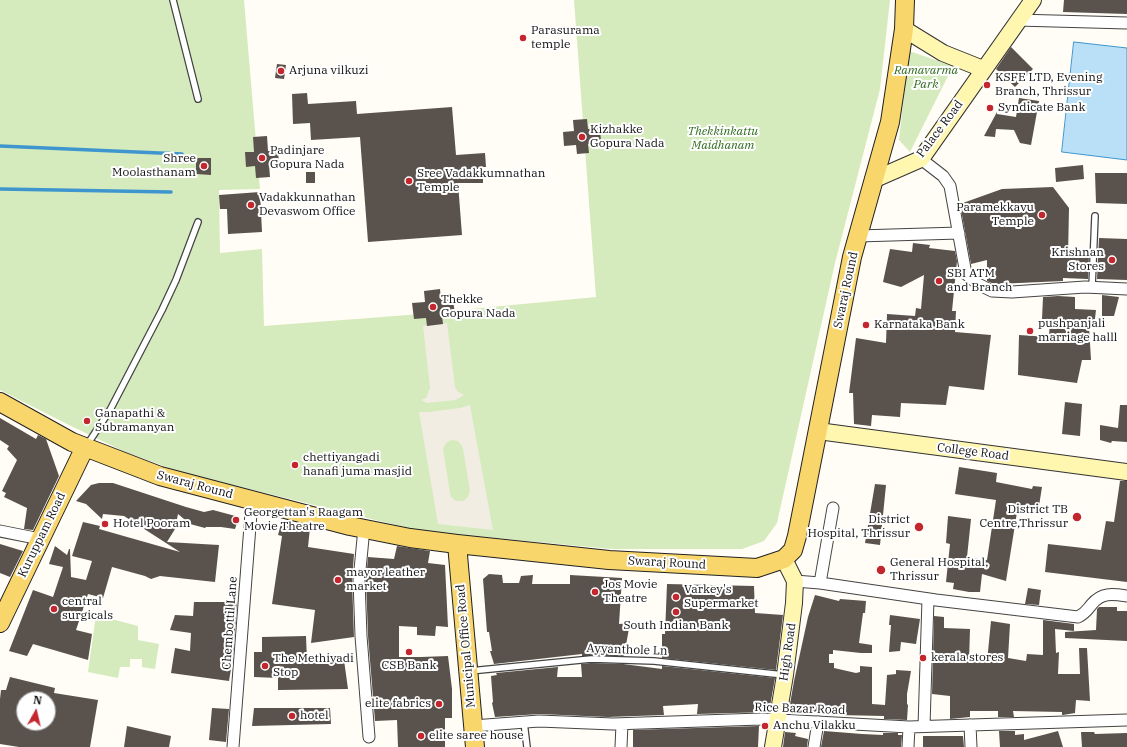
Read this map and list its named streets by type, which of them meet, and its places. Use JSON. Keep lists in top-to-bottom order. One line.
{"streets":{"main road":["Palace Road","Swaraj Round","College Road","Kuruppam Road","Municipal Office Road","High Road"],"street":["Chembottil Lane","Rice Bazar Road"],"lane":["Ayyanthole Ln"]},"crossings":[["Palace Road","Swaraj Round"],["Swaraj Round","College Road"],["Swaraj Round","Kuruppam Road"],["Swaraj Round","Chembottil Lane"],["Swaraj Round","Municipal Office Road"],["Swaraj Round","High Road"],["Municipal Office Road","Ayyanthole Ln"],["Municipal Office Road","Rice Bazar Road"],["Ayyanthole Ln","High Road"],["High Road","Rice Bazar Road"]],"parks":["Ramavarma Park","Thekkinkattu Maidhanam"],"places":["Parasurama temple","Arjuna vilkuzi","KSFE LTD, Evening Branch, Thrissur","Syndicate Bank","Kizhakke Gopura Nada","Padinjare Gopura Nada","Shree Moolasthanam","Sree Vadakkumnathan Temple","Vadakkunnathan Devaswom Office","Paramekkavu Temple","Krishnan Stores","SBI ATM and Branch","Thekke Gopura Nada","Karnataka Bank","pushpanjali marriage halll","Ganapathi & Subramanyan","chettiyangadi hanafi juma masjid","District TB Centre,Thrissur","Georgettan's Raagam Movie Theatre","Hotel Pooram","District Hospital, Thrissur","General Hospital, Thrissur","mayor leather market","Jos Movie Theatre","Varkey's Supermarket","central surgicals","South Indian Bank","CSB Bank","kerala stores","The Methiyadi Stop","elite fabrics","hotel","Anchu Vilakku","elite saree house"],"north":"top"}
